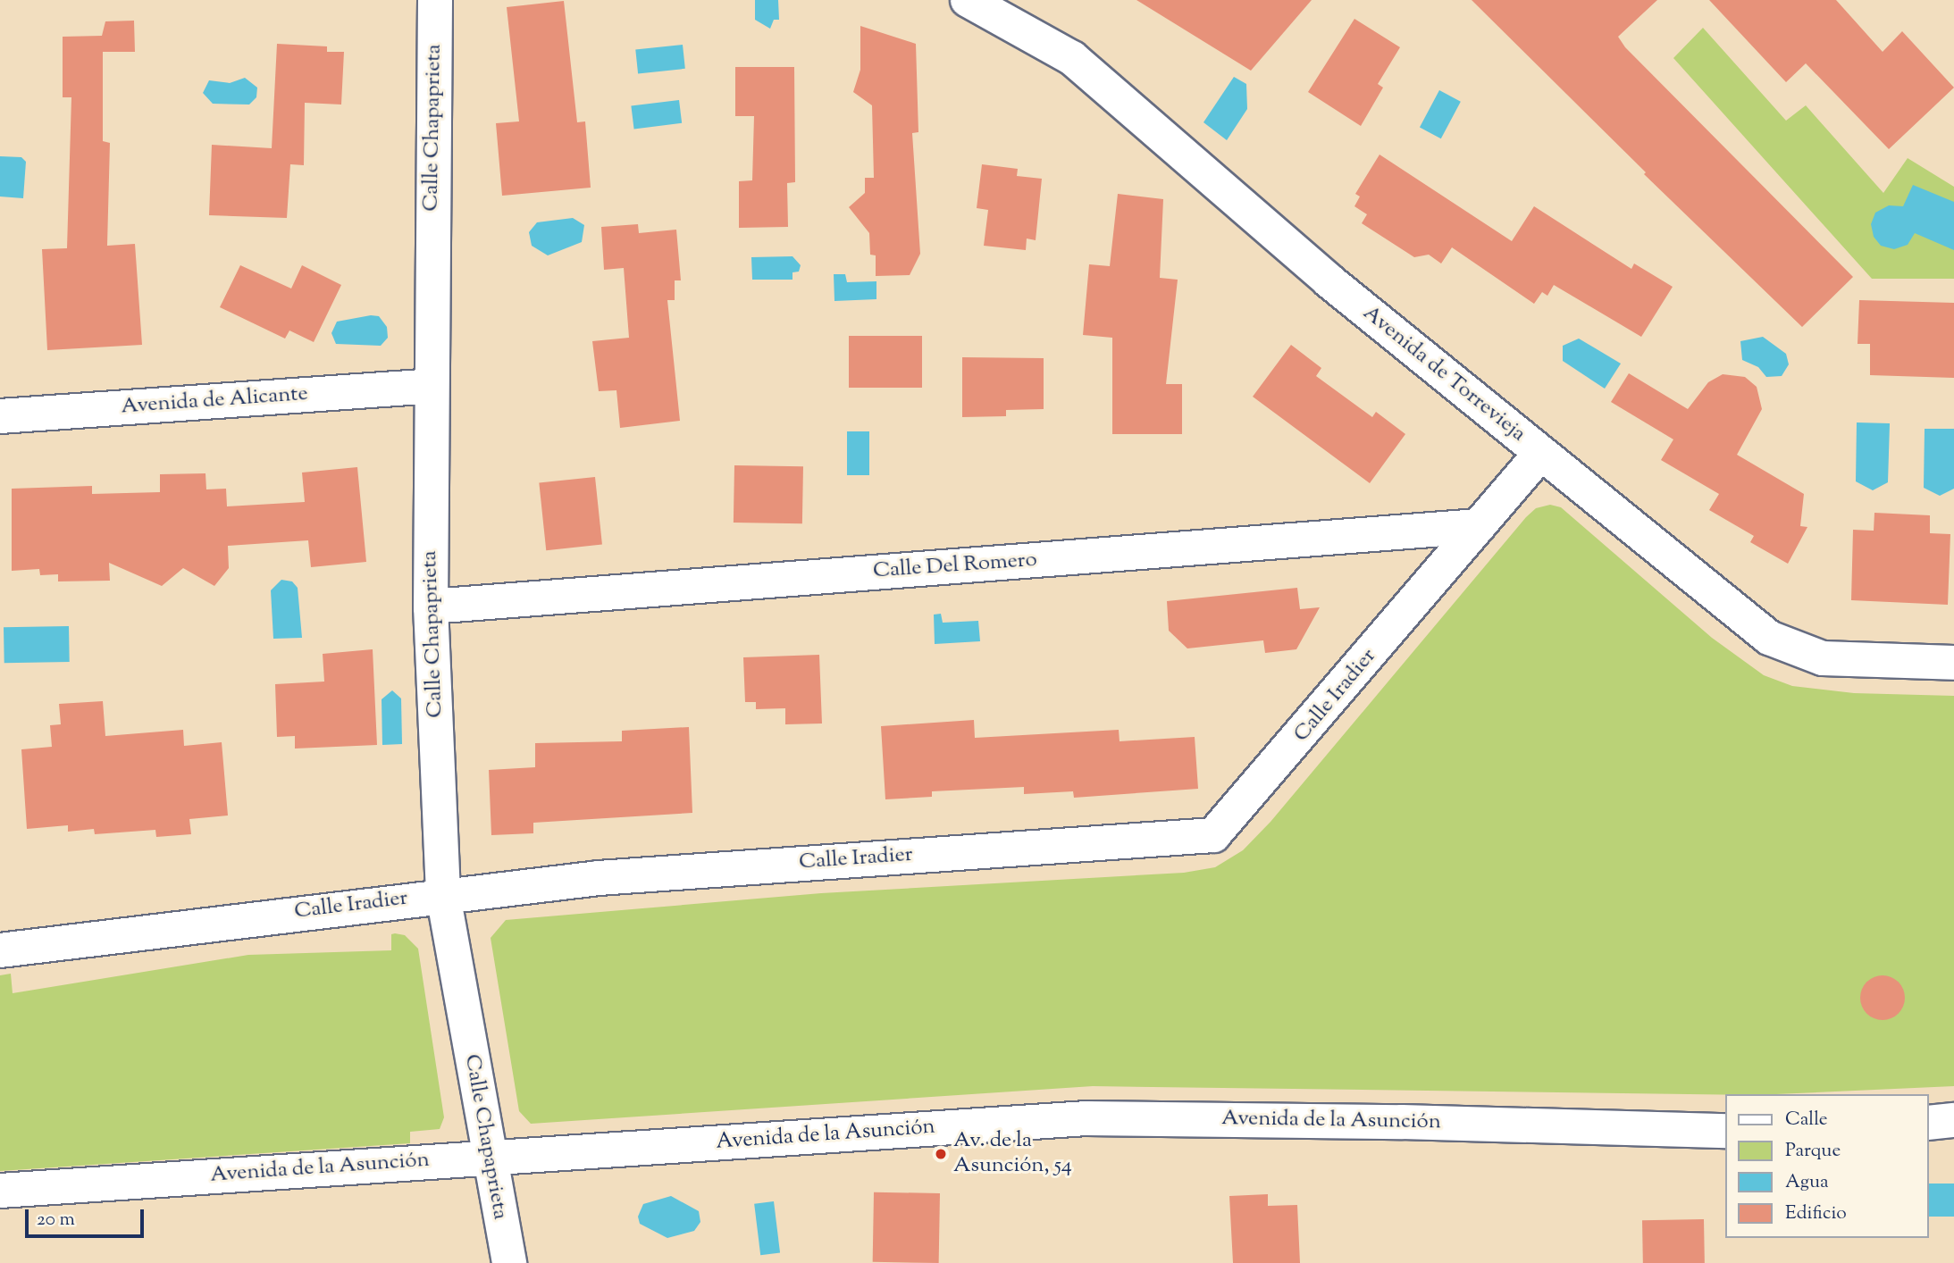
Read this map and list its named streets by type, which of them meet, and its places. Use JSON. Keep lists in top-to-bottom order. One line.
{"streets":{"street":["Calle Chapaprieta","Avenida de Torrevieja","Avenida de Alicante","Calle Del Romero","Calle Iradier","Avenida de la Asunción"]},"crossings":[["Calle Chapaprieta","Avenida de Alicante"],["Calle Chapaprieta","Calle Del Romero"],["Calle Chapaprieta","Calle Iradier"],["Calle Chapaprieta","Avenida de la Asunción"],["Avenida de Torrevieja","Calle Iradier"],["Calle Del Romero","Calle Iradier"]],"places":["Av. de la Asunción, 54"],"legend":["Calle","Parque","Agua","Edificio"],"scale_bar":"20 m"}
